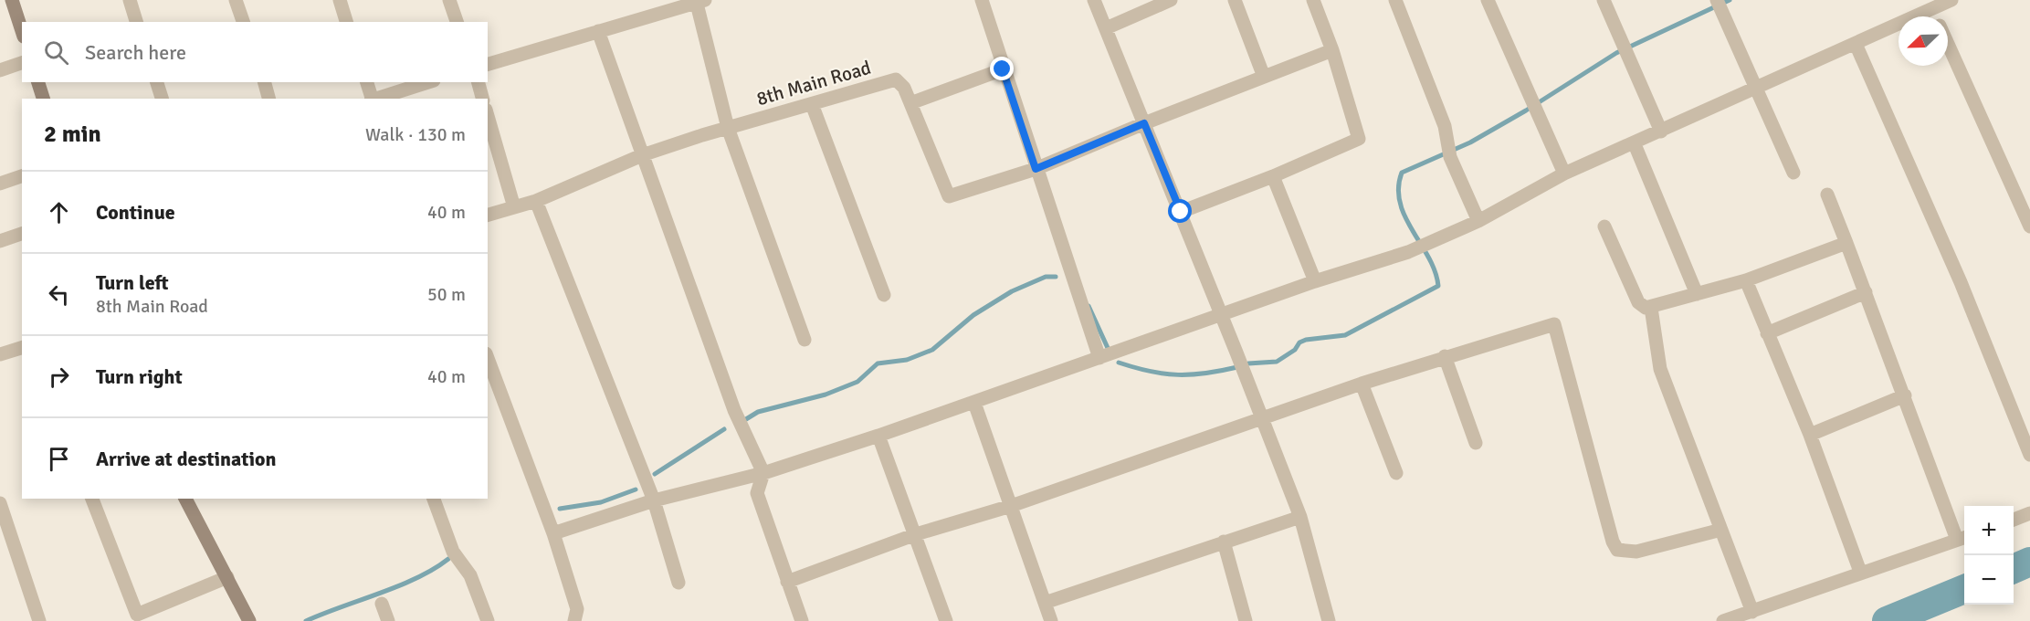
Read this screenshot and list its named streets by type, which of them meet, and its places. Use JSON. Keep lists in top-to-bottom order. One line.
{"streets":{"street":["8th Main Road"]},"north":"bottom left","page":{"search":"Search here","heading":["2 min","Walk · 130 m"],"list":[["Continue","40 m"],["Turn left","8th Main Road","50 m"],["Turn right","40 m"],"Arrive at destination"],"map_buttons":["+","−"]}}
